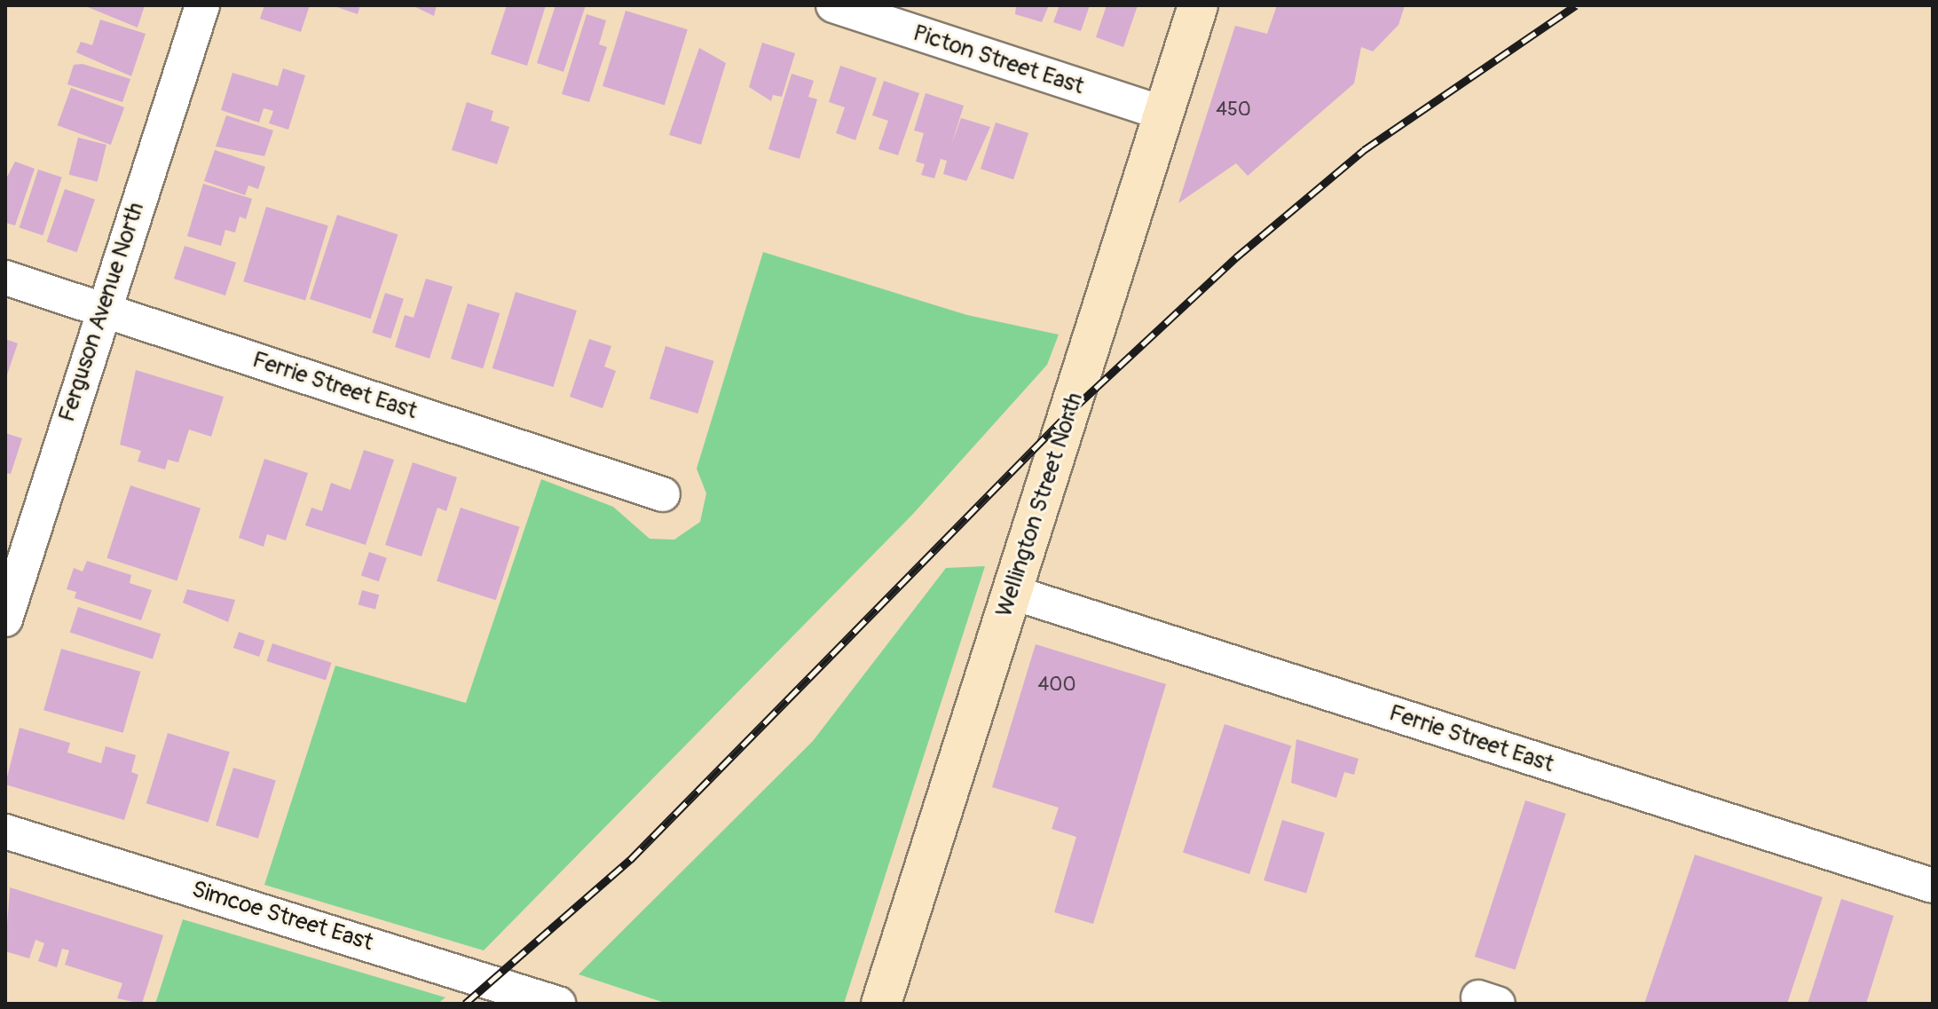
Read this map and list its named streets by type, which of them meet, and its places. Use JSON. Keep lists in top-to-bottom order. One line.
{"streets":{"main road":["Wellington Street North"],"street":["Picton Street East","Ferguson Avenue North","Ferrie Street East","Simcoe Street East"]},"crossings":[["Picton Street East","Wellington Street North"],["Ferguson Avenue North","Ferrie Street East"],["Ferrie Street East","Wellington Street North"]],"house_numbers":["450","400"]}
